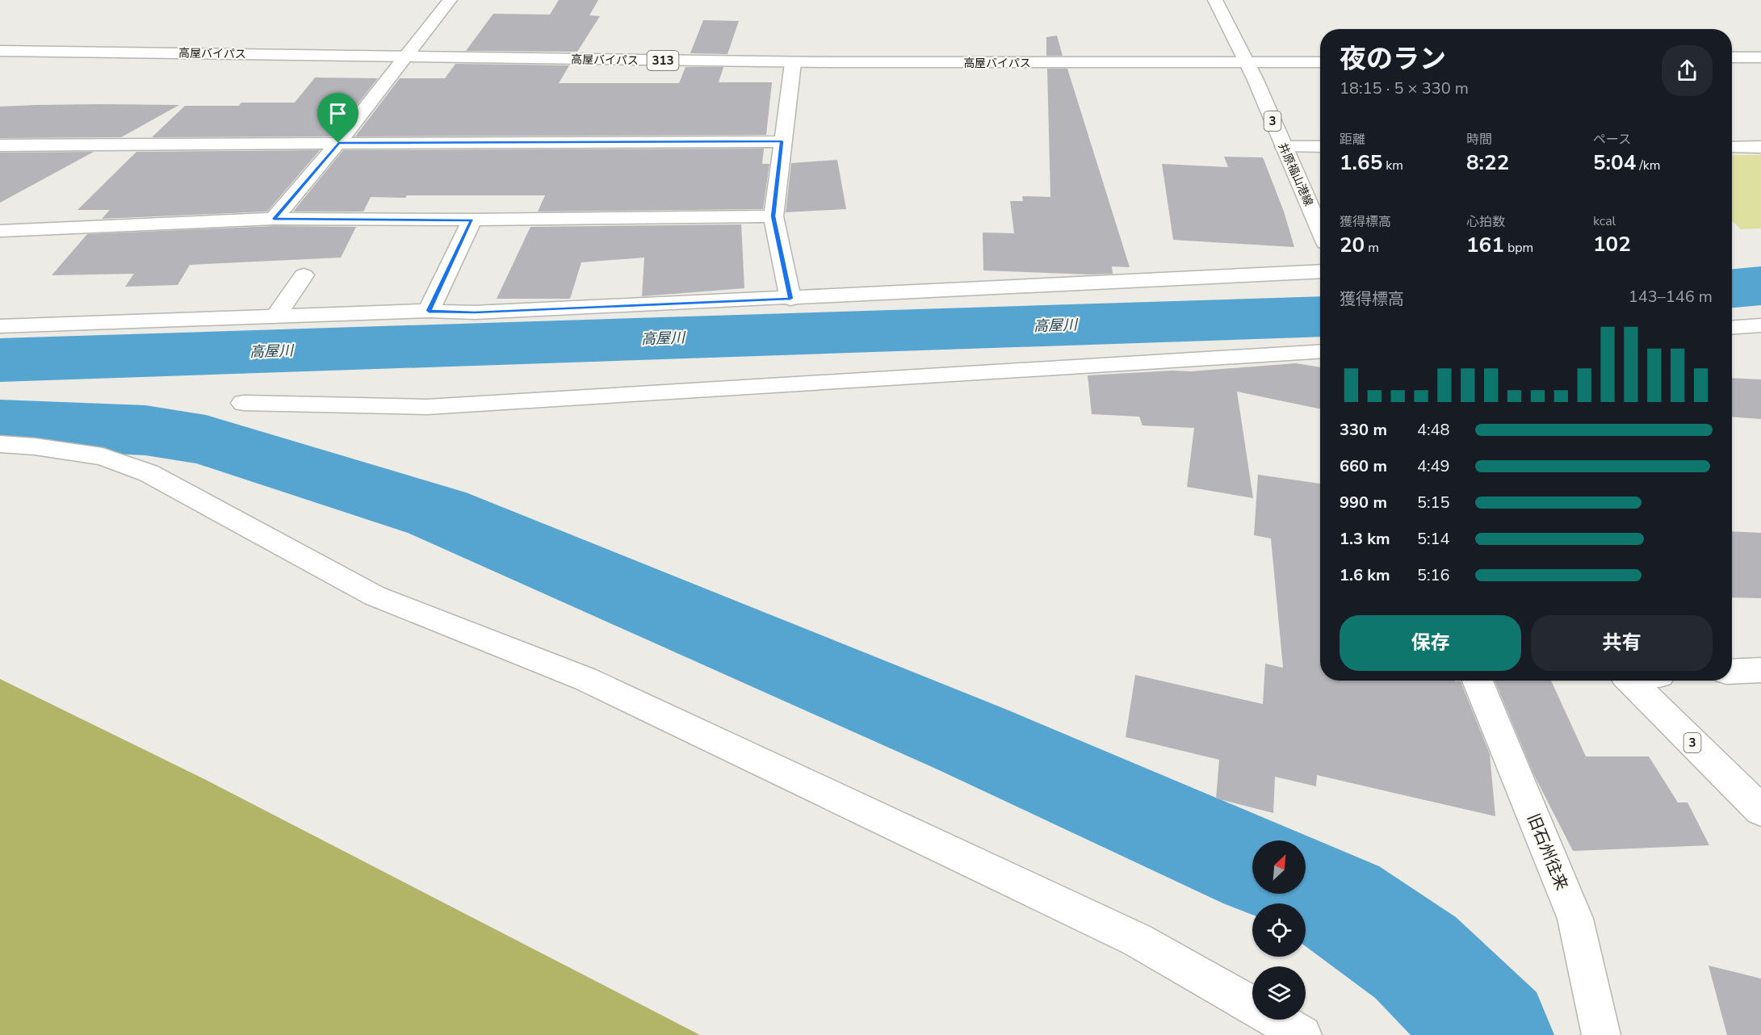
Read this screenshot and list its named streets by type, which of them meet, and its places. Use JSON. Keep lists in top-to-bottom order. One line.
{"streets":{"main road":["高屋バイパス","313","3","井原福山港線","旧石州往来"]},"crossings":[["高屋バイパス","井原福山港線"]],"water":["高屋川"],"north":"top right","page":{"heading":["夜のラン","18:15 · 5 × 330 m"],"stats":[["距離","1.65 km"],["時間","8:22"],["ペース","5:04 /km"],["獲得標高","20 m"],["心拍数","161 bpm"],["kcal","102"]],"chart":["獲得標高","143–146 m"],"list":[{"name":"330 m","note":"4:48"},{"name":"660 m","note":"4:49"},{"name":"990 m","note":"5:15"},{"name":"1.3 km","note":"5:14"},{"name":"1.6 km","note":"5:16"}],"buttons":["保存","共有"]}}
